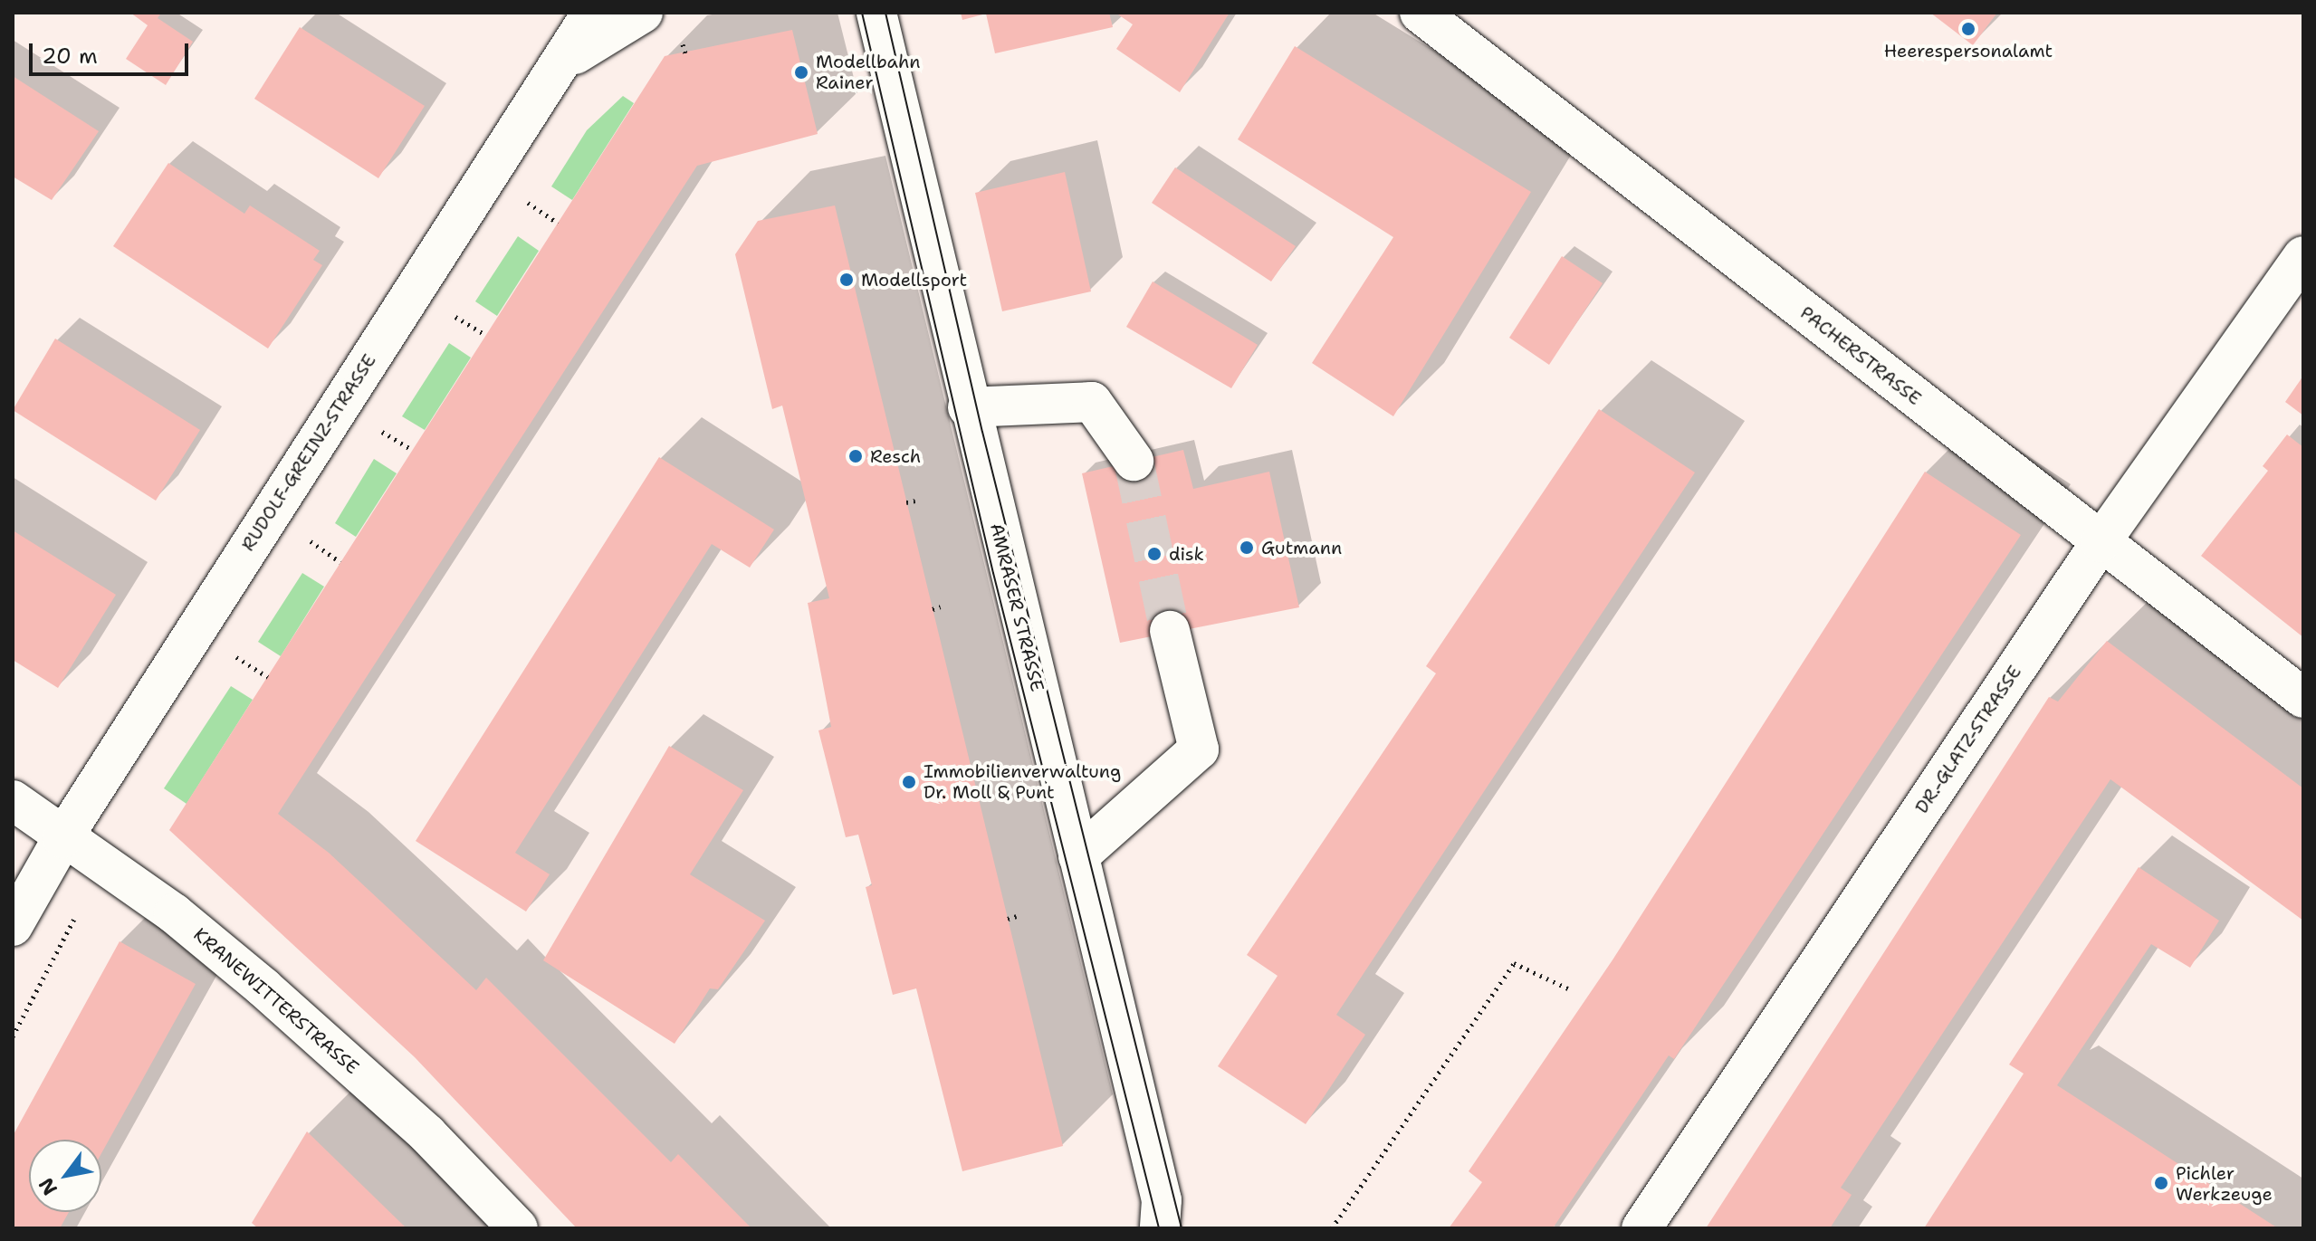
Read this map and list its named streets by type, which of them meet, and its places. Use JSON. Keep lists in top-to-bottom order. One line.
{"streets":{"street":["PACHERSTRASSE","RUDOLF-GREINZ-STRASSE","AMRASER STRASSE","DR.-GLATZ-STRASSE","KRANEWITTERSTRASSE"]},"crossings":[["PACHERSTRASSE","DR.-GLATZ-STRASSE"],["RUDOLF-GREINZ-STRASSE","KRANEWITTERSTRASSE"]],"places":["Heerespersonalamt","Modellbahn Rainer","Modellsport","Resch","Gutmann","disk","Immobilienverwaltung Dr. Moll & Punt","Pichler Werkzeuge"],"scale_bar":"20 m","north":"bottom left"}
